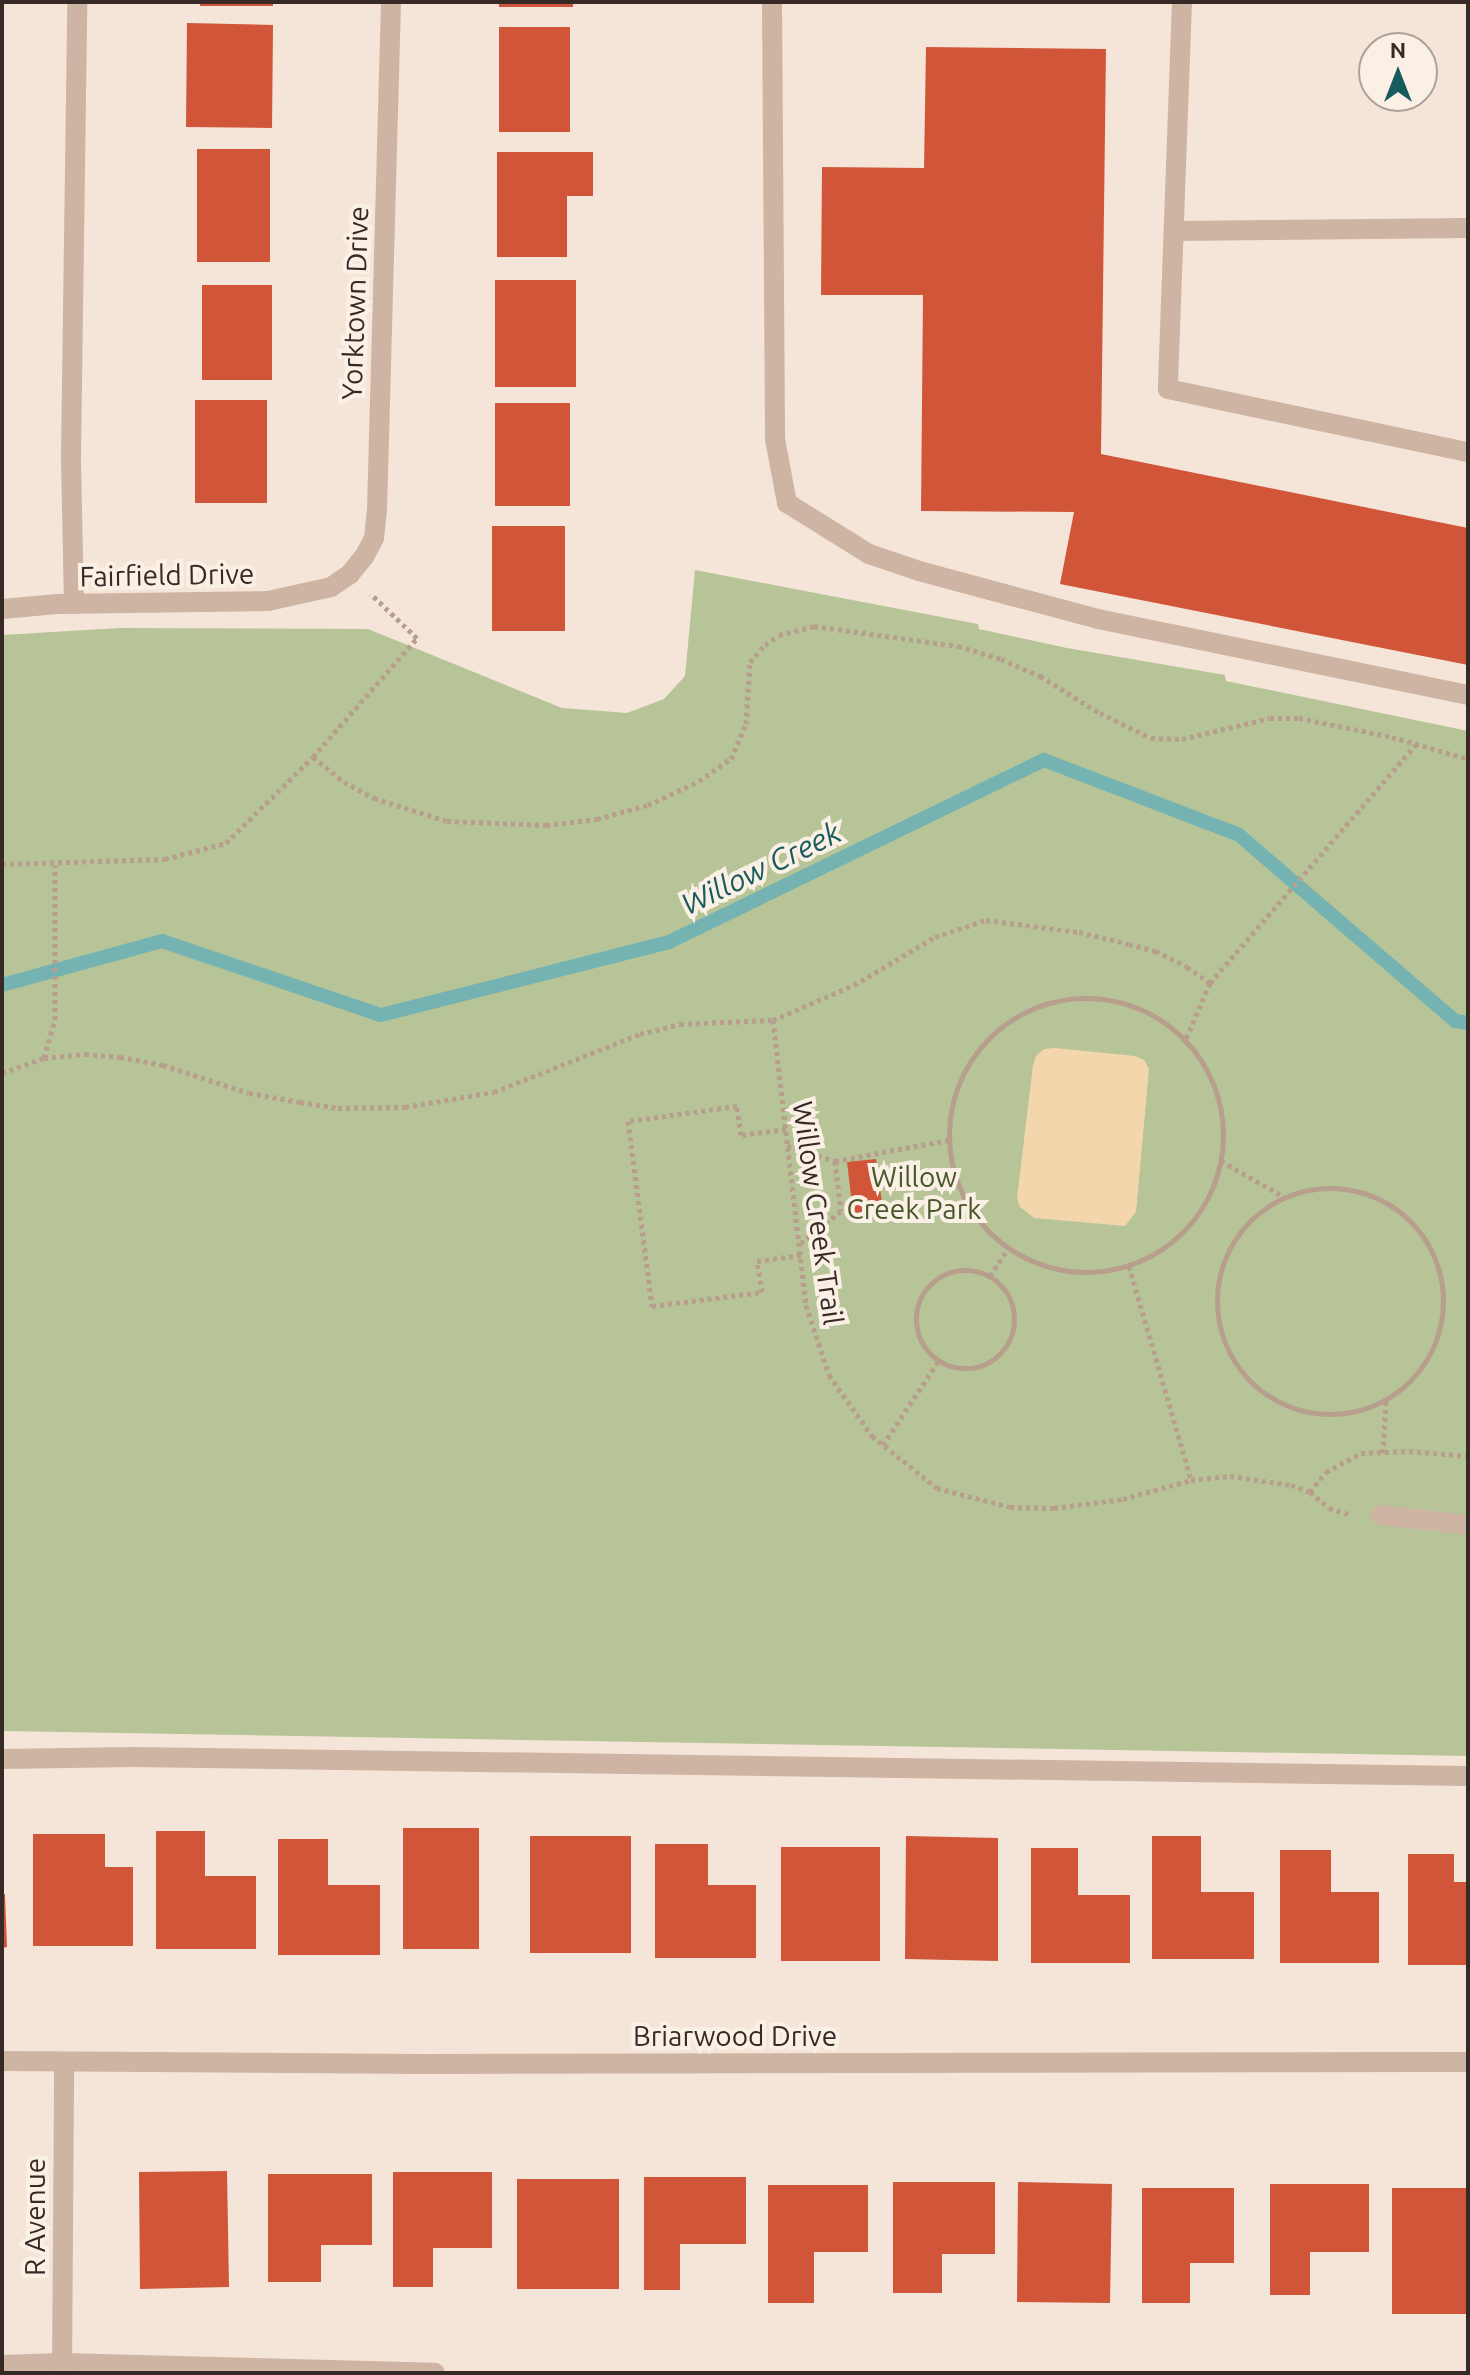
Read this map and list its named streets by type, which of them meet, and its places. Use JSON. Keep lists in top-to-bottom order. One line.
{"streets":{"street":["Yorktown Drive","Fairfield Drive","Briarwood Drive","R Avenue"],"path":["Willow Creek Trail"]},"crossings":[["Yorktown Drive","Fairfield Drive"],["Briarwood Drive","R Avenue"]],"water":["Willow Creek"],"parks":["Willow Creek Park"],"north":"top"}
